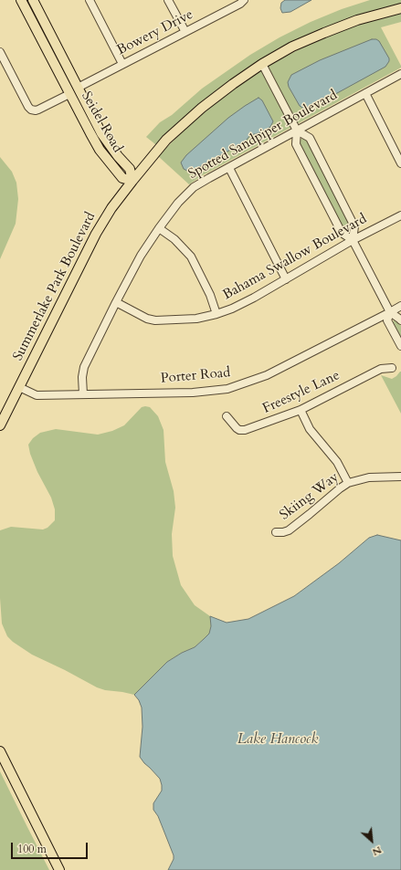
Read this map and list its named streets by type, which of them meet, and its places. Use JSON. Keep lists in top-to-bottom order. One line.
{"streets":{"main road":["Seidel Road","Summerlake Park Boulevard"],"street":["Bowery Drive","Spotted Sandpiper Boulevard","Bahama Swallow Boulevard","Porter Road","Freestyle Lane","Skiing Way"]},"crossings":[["Bowery Drive","Seidel Road"],["Seidel Road","Summerlake Park Boulevard"],["Spotted Sandpiper Boulevard","Bahama Swallow Boulevard"],["Spotted Sandpiper Boulevard","Porter Road"],["Summerlake Park Boulevard","Porter Road"]],"water":["Lake Hancock"],"scale_bar":"100 m","north":"bottom right"}
